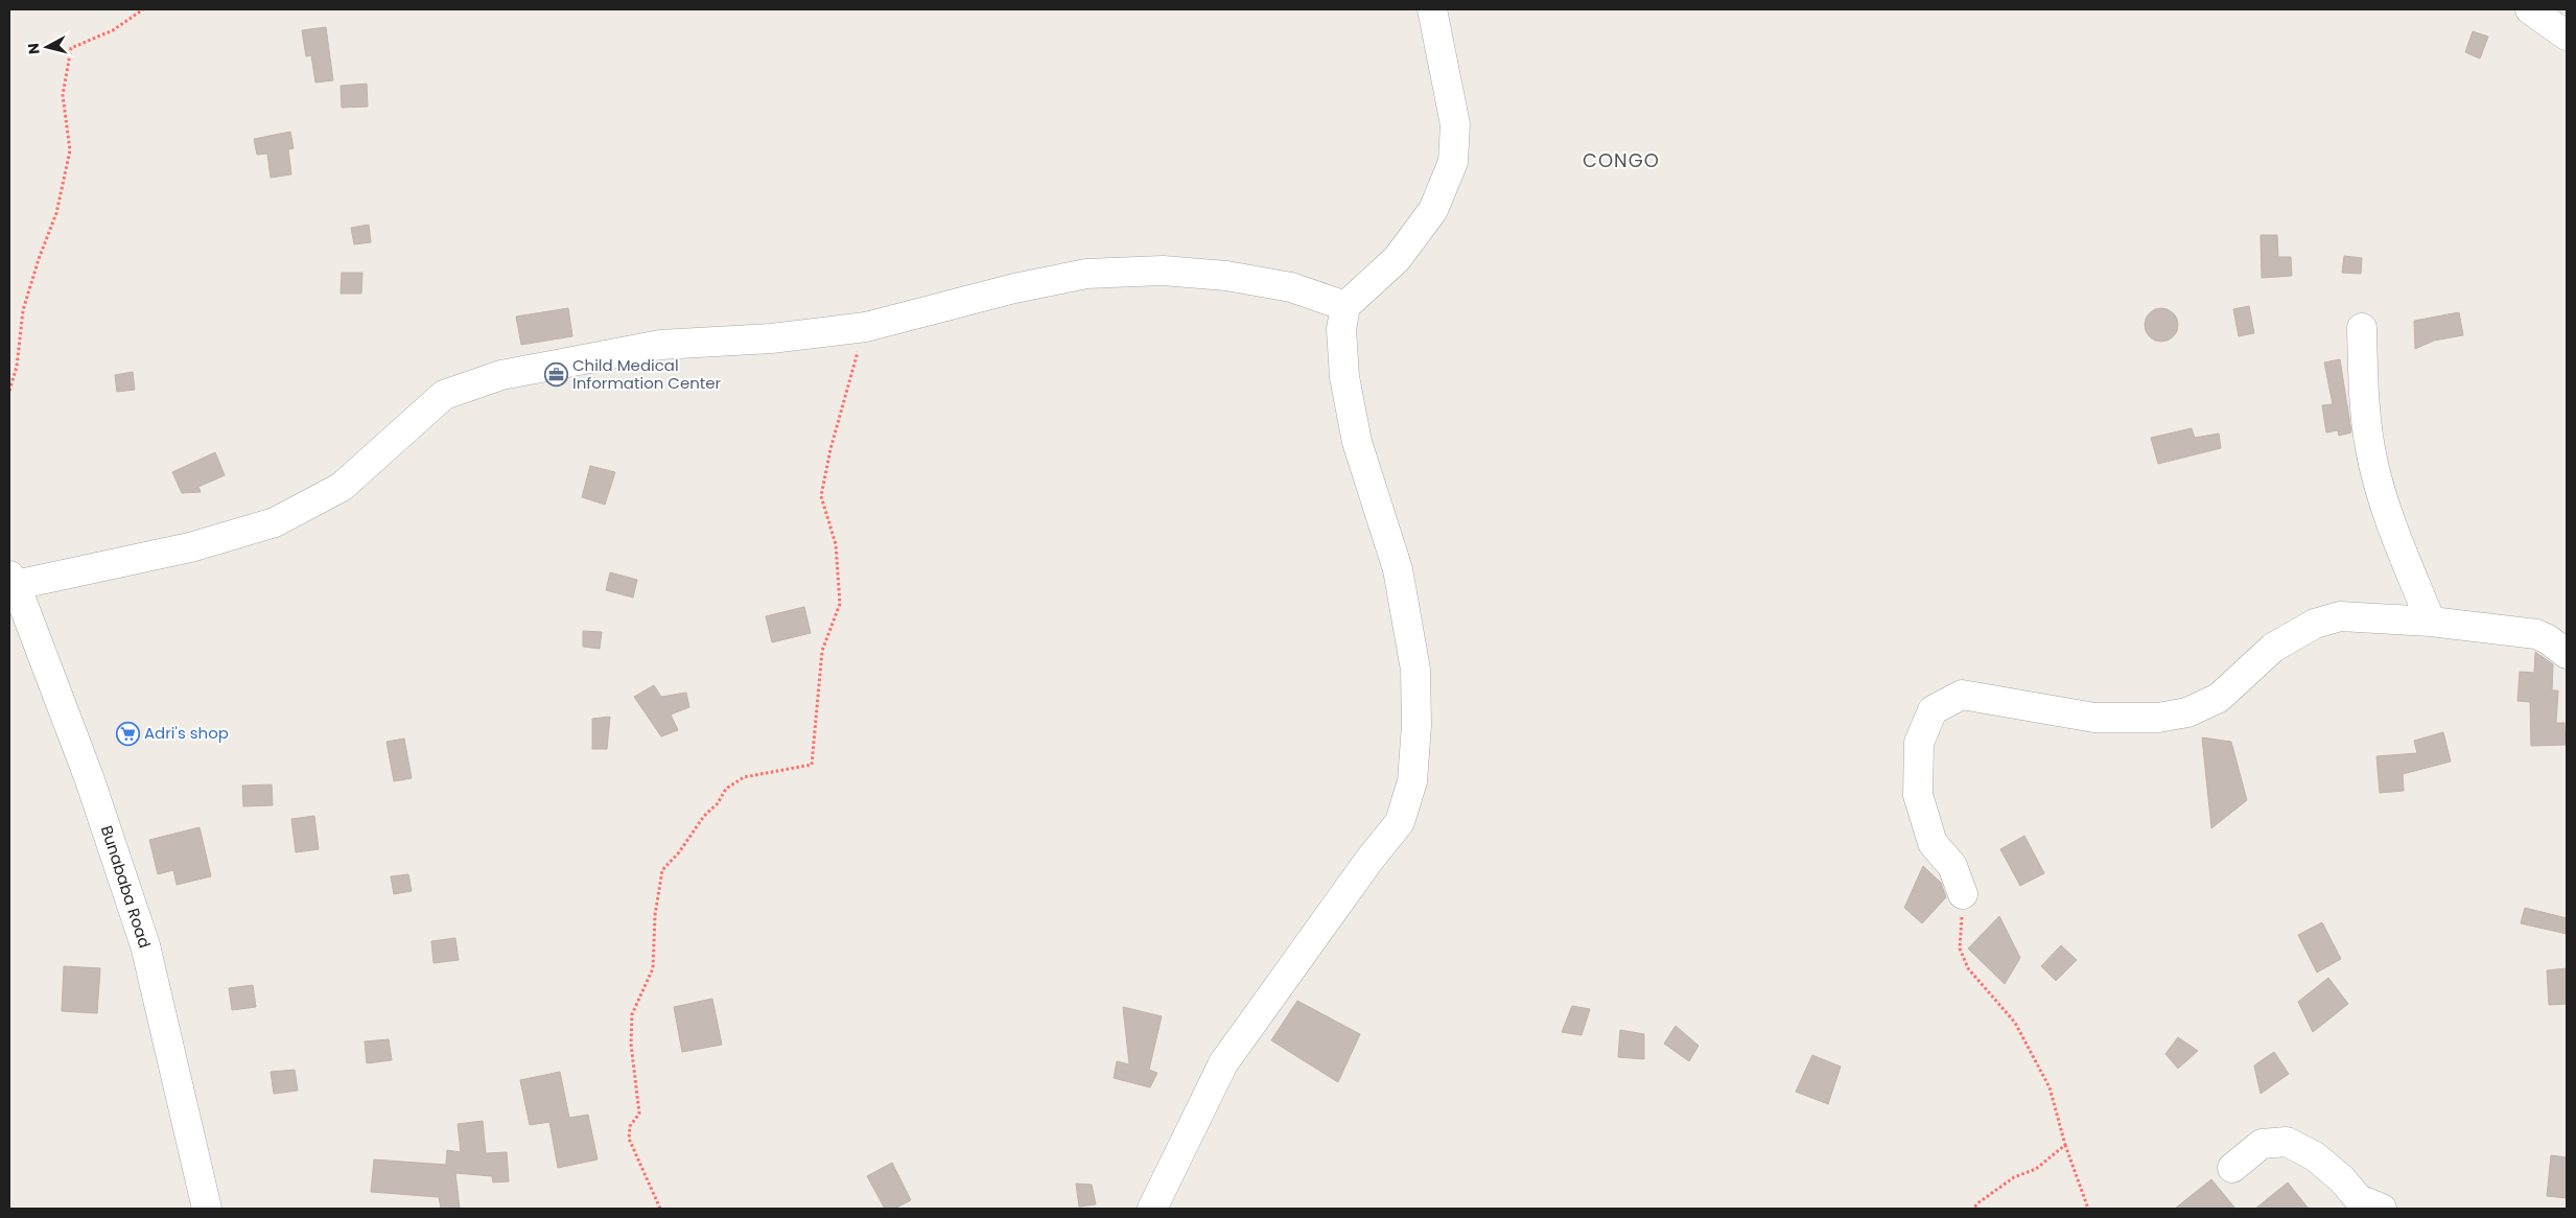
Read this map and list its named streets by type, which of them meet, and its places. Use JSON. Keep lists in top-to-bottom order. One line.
{"streets":{"street":["Bunababa Road"]},"districts":["CONGO"],"places":{"office":["Child Medical Information Center"],"supermarket":["Adri's shop"]},"north":"left"}
